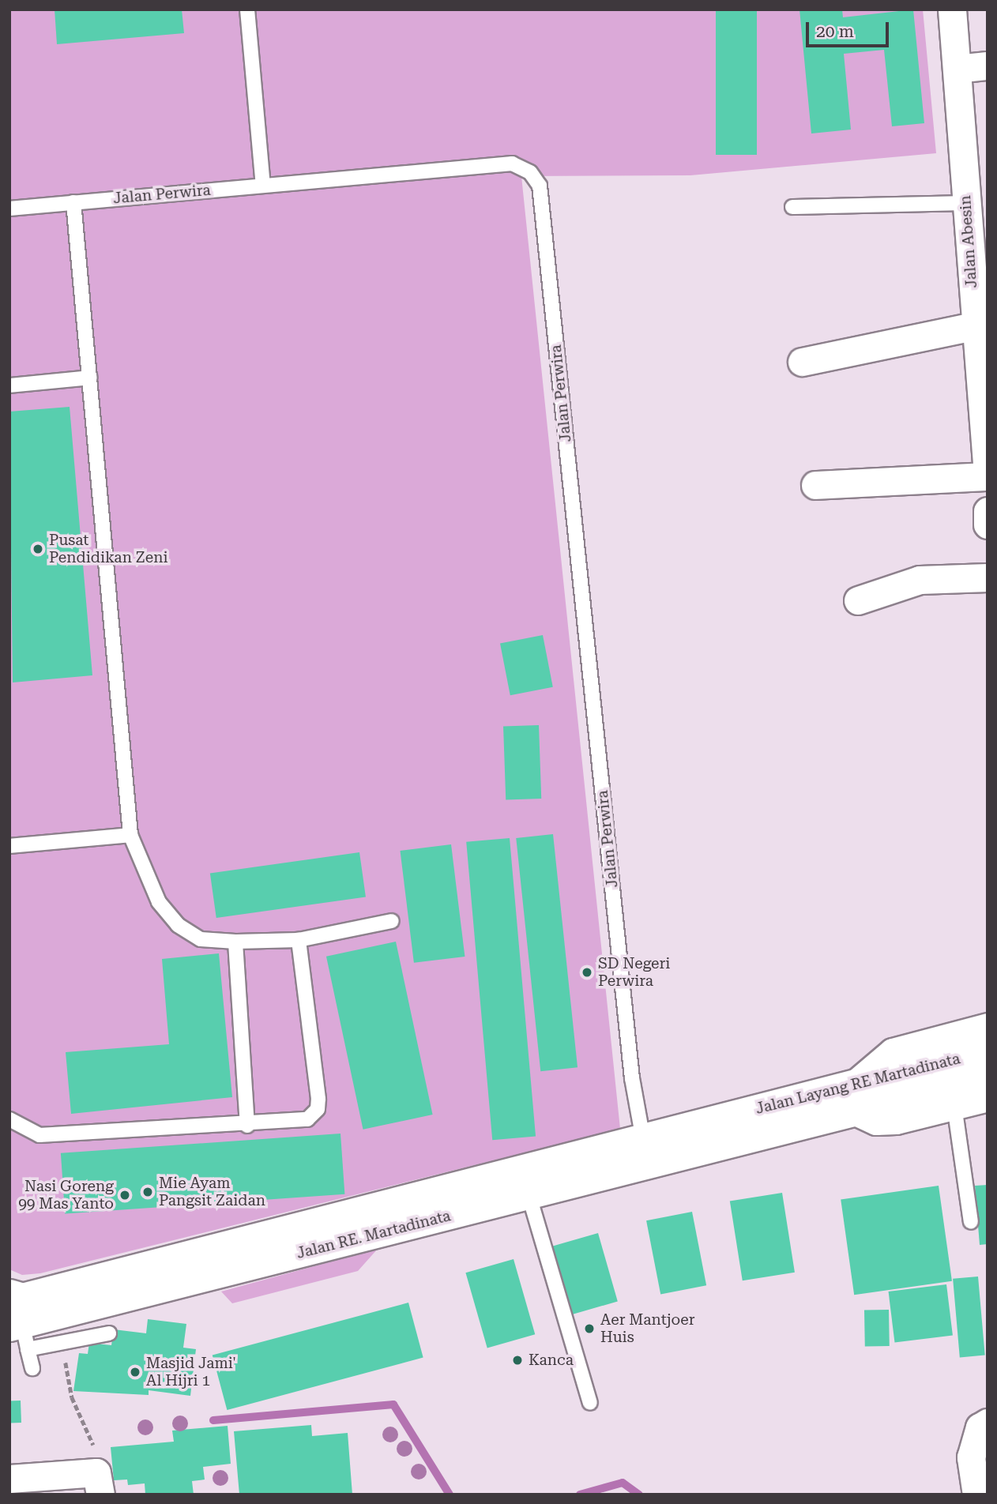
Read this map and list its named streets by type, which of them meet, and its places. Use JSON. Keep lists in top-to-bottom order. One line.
{"streets":{"main road":["Jalan Layang RE Martadinata","Jalan RE. Martadinata"],"street":["Jalan Abesin"],"lane":["Jalan Perwira"]},"crossings":[["Jalan Perwira","Jalan RE. Martadinata"],["Jalan Layang RE Martadinata","Jalan RE. Martadinata"]],"places":["Pusat Pendidikan Zeni","SD Negeri Perwira","Mie Ayam Pangsit Zaidan","Nasi Goreng 99 Mas Yanto","Aer Mantjoer Huis","Kanca","Masjid Jami' Al Hijri 1"],"scale_bar":"20 m"}
